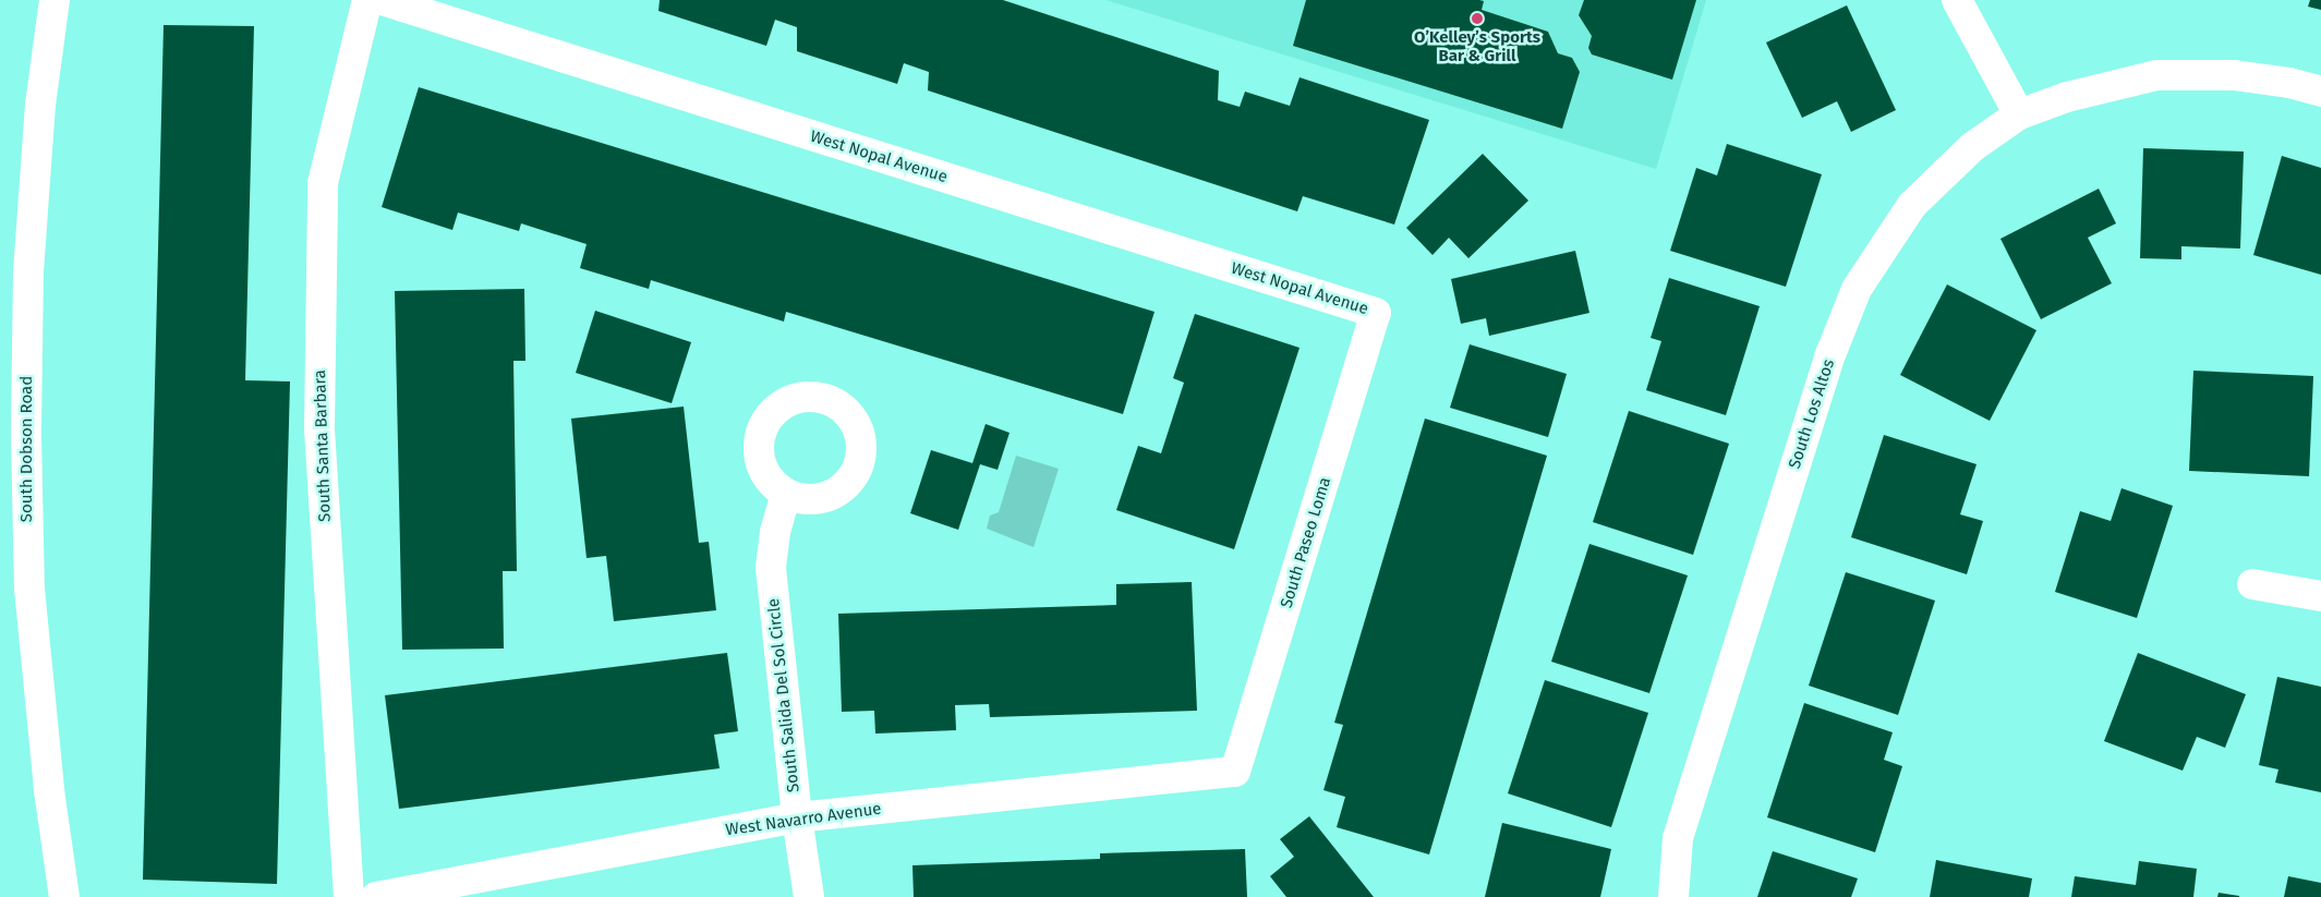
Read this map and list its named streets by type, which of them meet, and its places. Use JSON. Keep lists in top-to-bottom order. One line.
{"streets":{"street":["West Nopal Avenue","South Los Altos","South Santa Barbara","South Dobson Road","South Paseo Loma","South Salida Del Sol Circle","West Navarro Avenue"]},"crossings":[["West Nopal Avenue","South Paseo Loma"],["South Paseo Loma","West Navarro Avenue"],["South Salida Del Sol Circle","West Navarro Avenue"]],"places":["O’Kelley’s Sports Bar & Grill"]}
